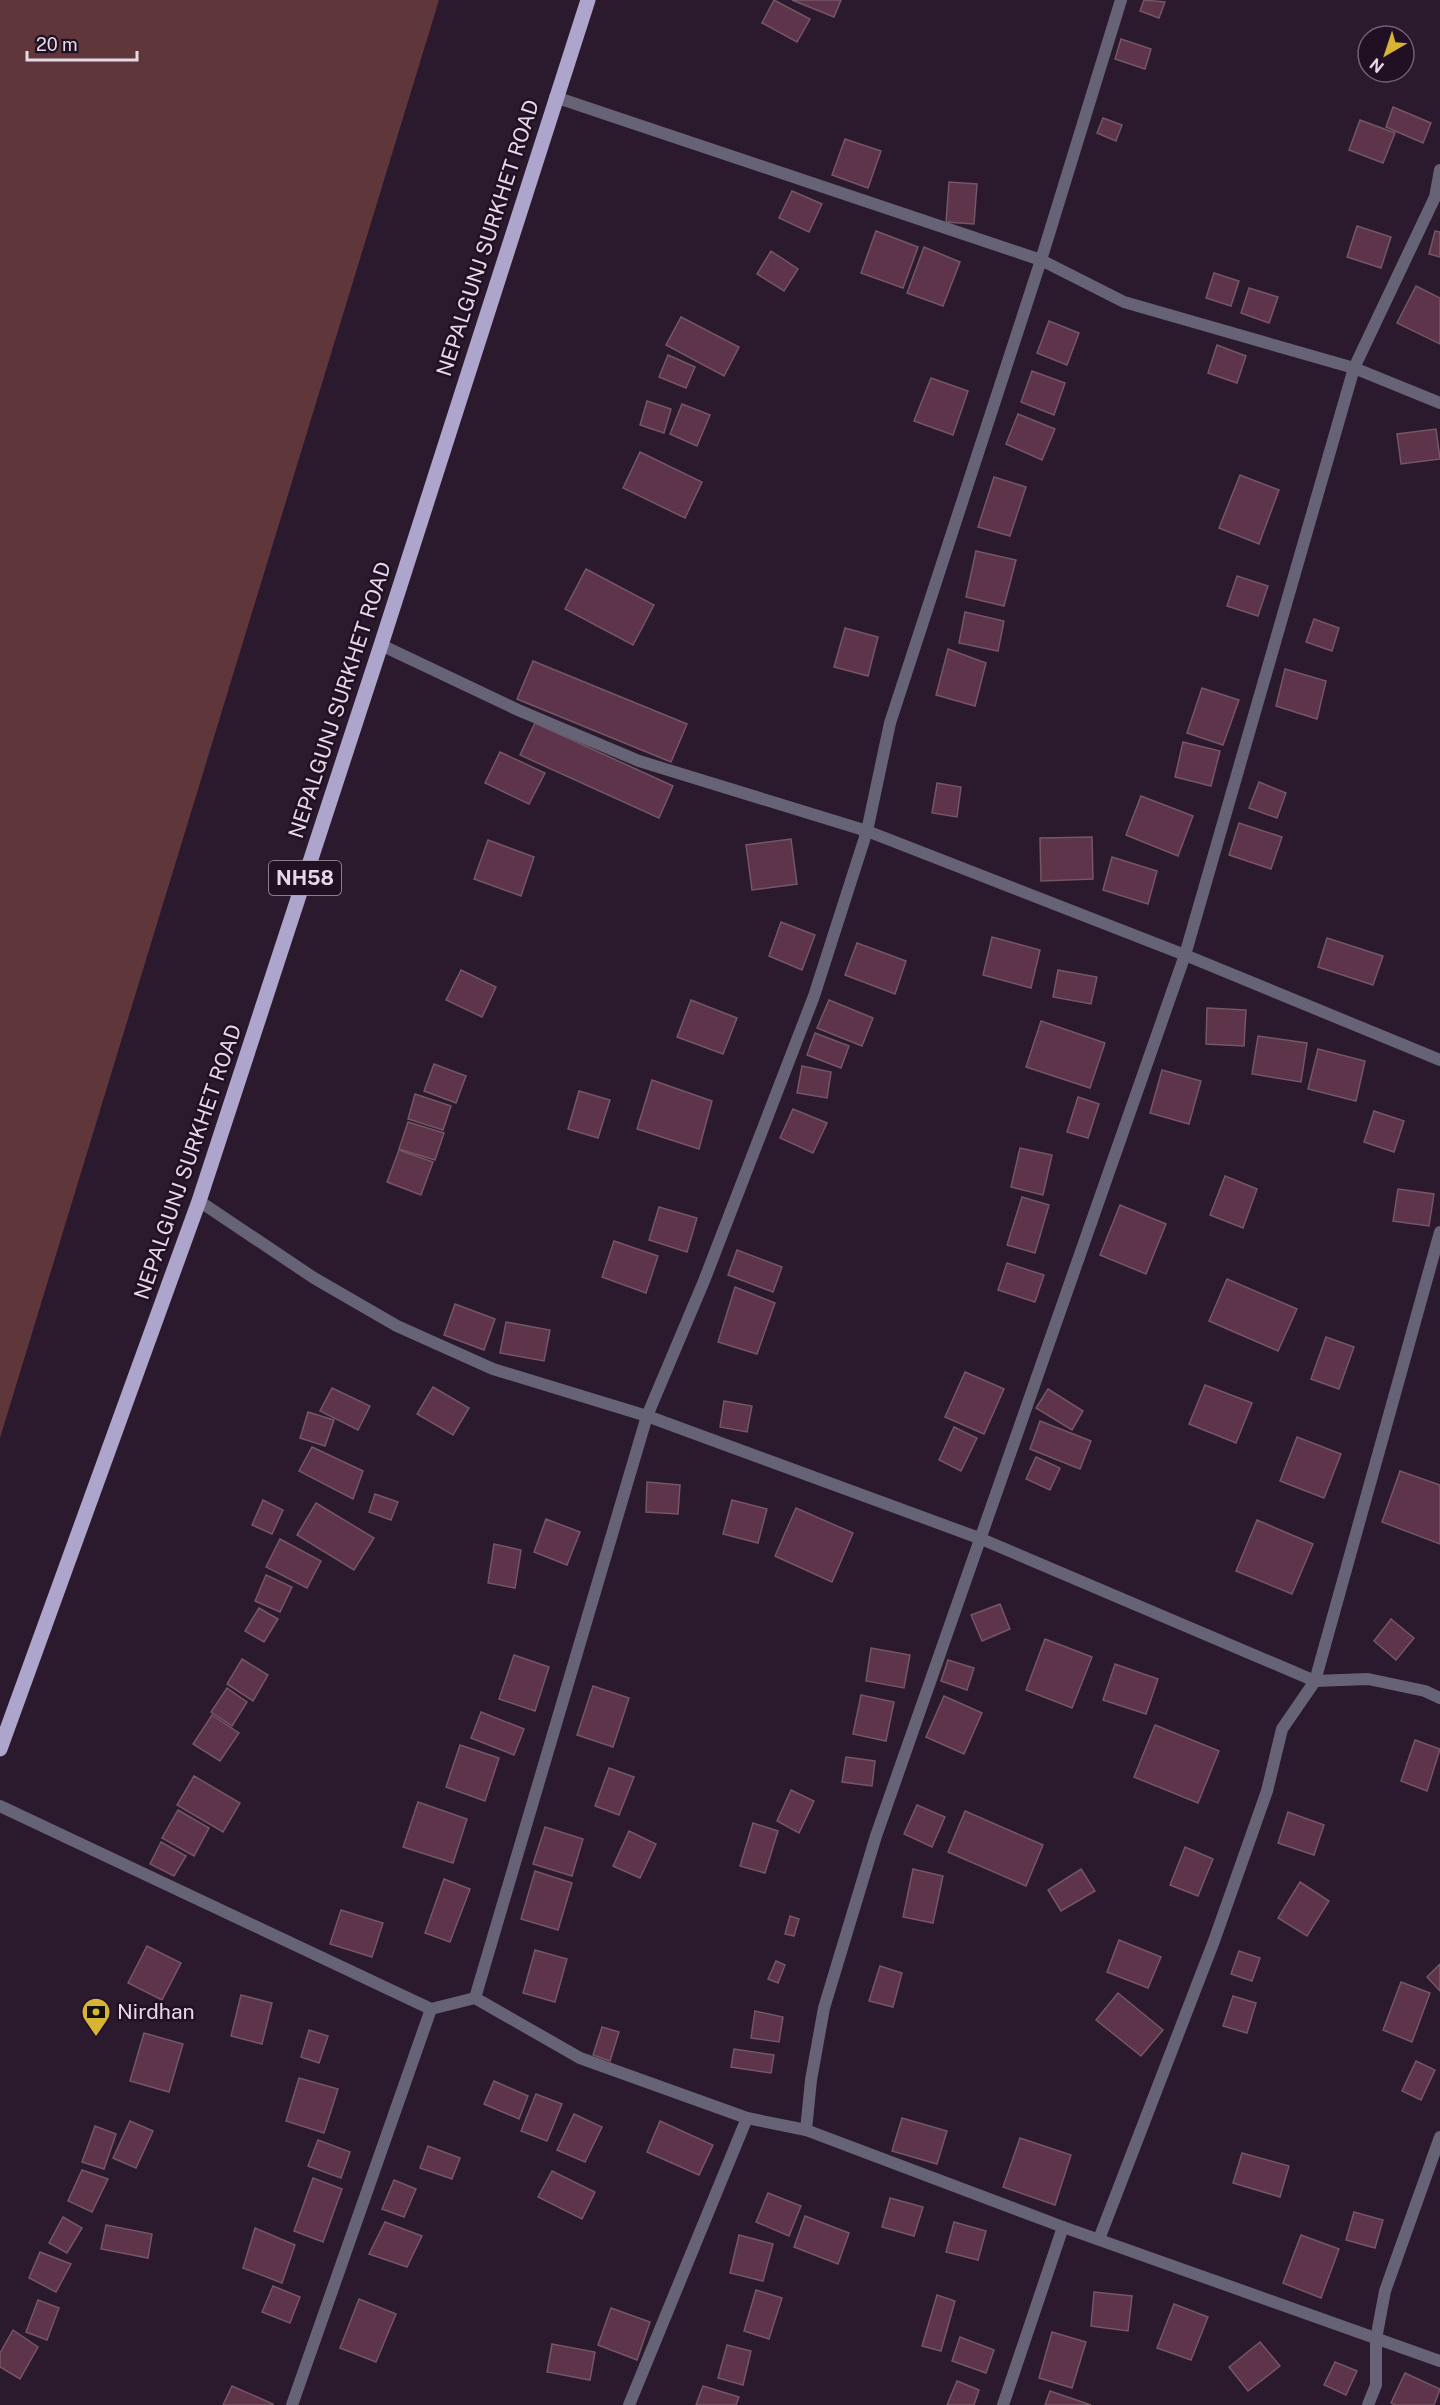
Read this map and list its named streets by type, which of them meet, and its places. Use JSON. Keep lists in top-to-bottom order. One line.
{"streets":{"main road":["NEPALGUNJ SURKHET ROAD","NH58"]},"places":{"bank":["Nirdhan"]},"scale_bar":"20 m","north":"bottom left"}
